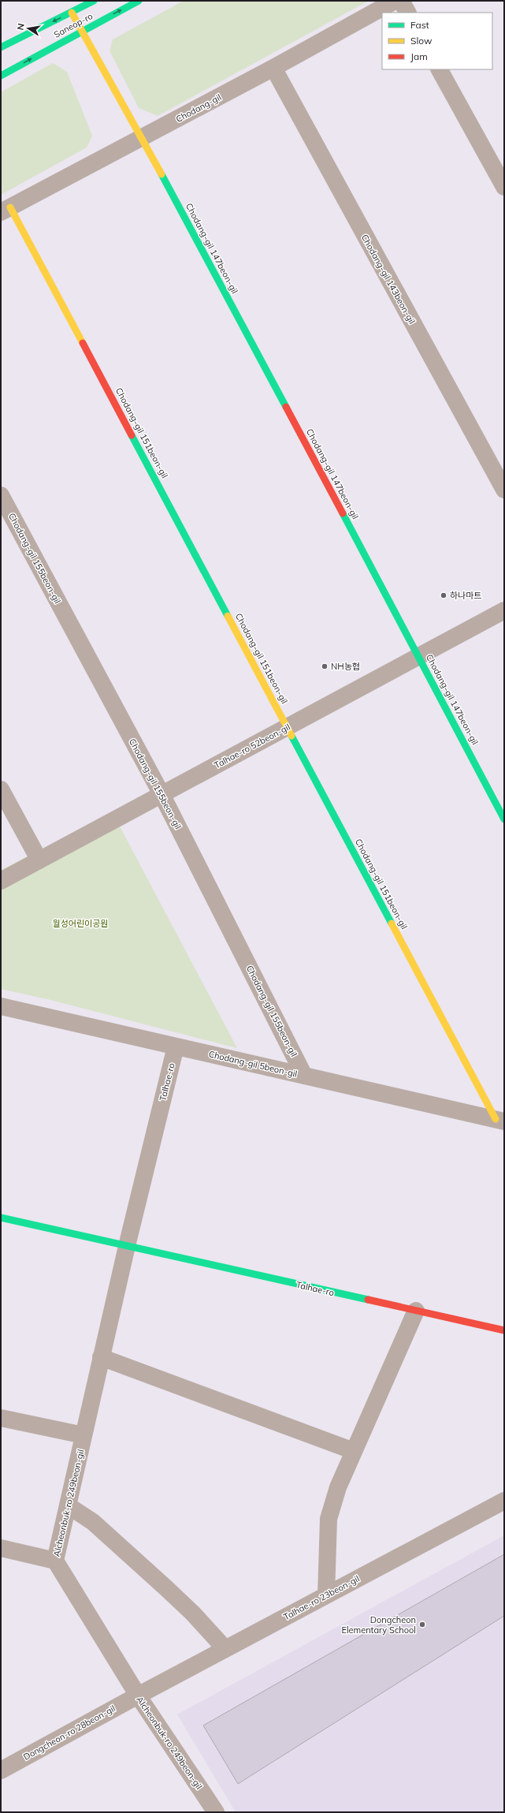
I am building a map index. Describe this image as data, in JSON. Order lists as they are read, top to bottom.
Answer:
{
  "streets": {
    "street": [
      "Saneop-ro",
      "Chodang-gil",
      "Chodang-gil 147beon-gil",
      "Chodang-gil 143beon-gil",
      "Chodang-gil 151beon-gil",
      "Chodang-gil 155beon-gil",
      "Talhae-ro 52beon-gil",
      "Chodang-gil 5beon-gil",
      "Talhae-ro",
      "Alcheonbuk-ro 249beon-gil",
      "Talhae-ro 23beon-gil",
      "Dongcheon-ro 28beon-gil"
    ]
  },
  "crossings": [
    ["Saneop-ro", "Chodang-gil 147beon-gil"],
    ["Chodang-gil", "Chodang-gil 147beon-gil"],
    ["Chodang-gil", "Chodang-gil 143beon-gil"],
    ["Chodang-gil", "Chodang-gil 151beon-gil"],
    ["Chodang-gil 147beon-gil", "Talhae-ro 52beon-gil"],
    ["Chodang-gil 151beon-gil", "Talhae-ro 52beon-gil"],
    ["Chodang-gil 151beon-gil", "Chodang-gil 5beon-gil"],
    ["Chodang-gil 155beon-gil", "Talhae-ro 52beon-gil"],
    ["Chodang-gil 155beon-gil", "Chodang-gil 5beon-gil"],
    ["Chodang-gil 5beon-gil", "Talhae-ro"],
    ["Talhae-ro", "Alcheonbuk-ro 249beon-gil"],
    ["Alcheonbuk-ro 249beon-gil", "Talhae-ro 23beon-gil"],
    ["Alcheonbuk-ro 249beon-gil", "Dongcheon-ro 28beon-gil"],
    ["Talhae-ro 23beon-gil", "Dongcheon-ro 28beon-gil"]
  ],
  "parks": ["월성어린이공원"],
  "places": ["하나마트", "NH농협", "Dongcheon Elementary School"],
  "legend": ["Fast", "Slow", "Jam"],
  "north": "left"
}
